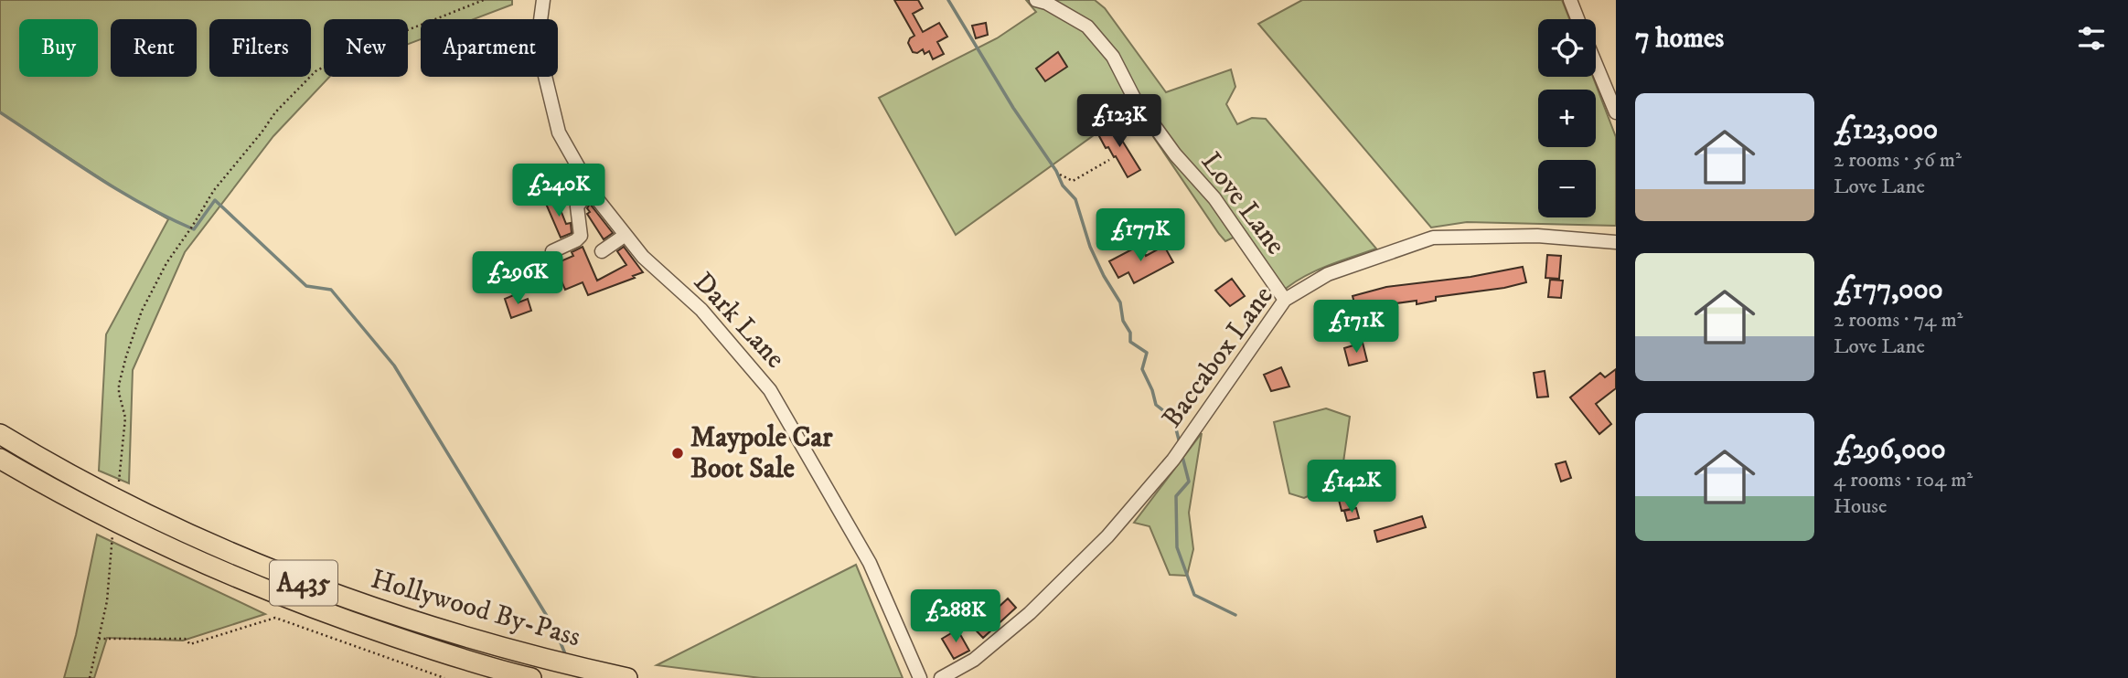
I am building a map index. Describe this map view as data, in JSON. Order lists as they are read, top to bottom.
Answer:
{
  "streets": {
    "highway": ["A435", "Hollywood By-Pass"],
    "street": ["Love Lane", "Dark Lane", "Baccabox Lane"]
  },
  "crossings": [
    ["Love Lane", "Baccabox Lane"]
  ],
  "places": ["Maypole Car Boot Sale"],
  "page": {
    "heading": "7 homes",
    "map_buttons": ["+", "−"],
    "chip": [
      "Buy",
      "Rent",
      "Filters",
      "New",
      "Apartment"
    ],
    "list": [
      {
        "name": "£123,000",
        "note": "2 rooms · 56 m² · Love Lane"
      },
      {
        "name": "£177,000",
        "note": "2 rooms · 74 m² · Love Lane"
      },
      {
        "name": "£296,000",
        "note": "4 rooms · 104 m² · House"
      }
    ],
    "price": [
      "£123K",
      "£240K",
      "£177K",
      "£296K",
      "£171K",
      "£142K",
      "£288K"
    ]
  }
}
